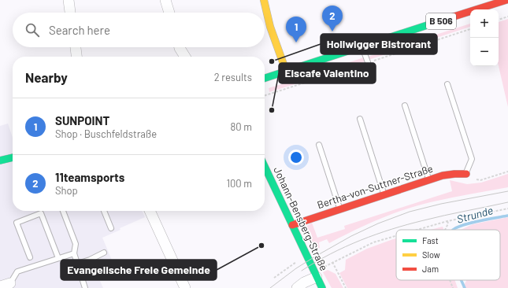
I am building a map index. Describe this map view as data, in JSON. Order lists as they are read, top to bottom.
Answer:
{
  "streets": {
    "street": ["B 506", "Bertha-von-Suttner-Straße", "Johann-Bensberg-Straße"]
  },
  "crossings": [
    ["Bertha-von-Suttner-Straße", "Johann-Bensberg-Straße"]
  ],
  "water": ["Strunde"],
  "places": ["Hollwigger Bistrorant", "Eiscafe Valentino", "Evangelische Freie Gemeinde"],
  "legend": ["Fast", "Slow", "Jam"],
  "page": {
    "pins": ["2", "1"],
    "map_buttons": ["+", "−"],
    "search": "Search here",
    "heading": ["Nearby", "2 results"],
    "list": [
      {
        "mark": "1",
        "name": "SUNPOINT",
        "note": "Shop · Buschfeldstraße",
        "value": "80 m"
      },
      {
        "mark": "2",
        "name": "11teamsports",
        "note": "Shop",
        "value": "100 m"
      }
    ]
  }
}
